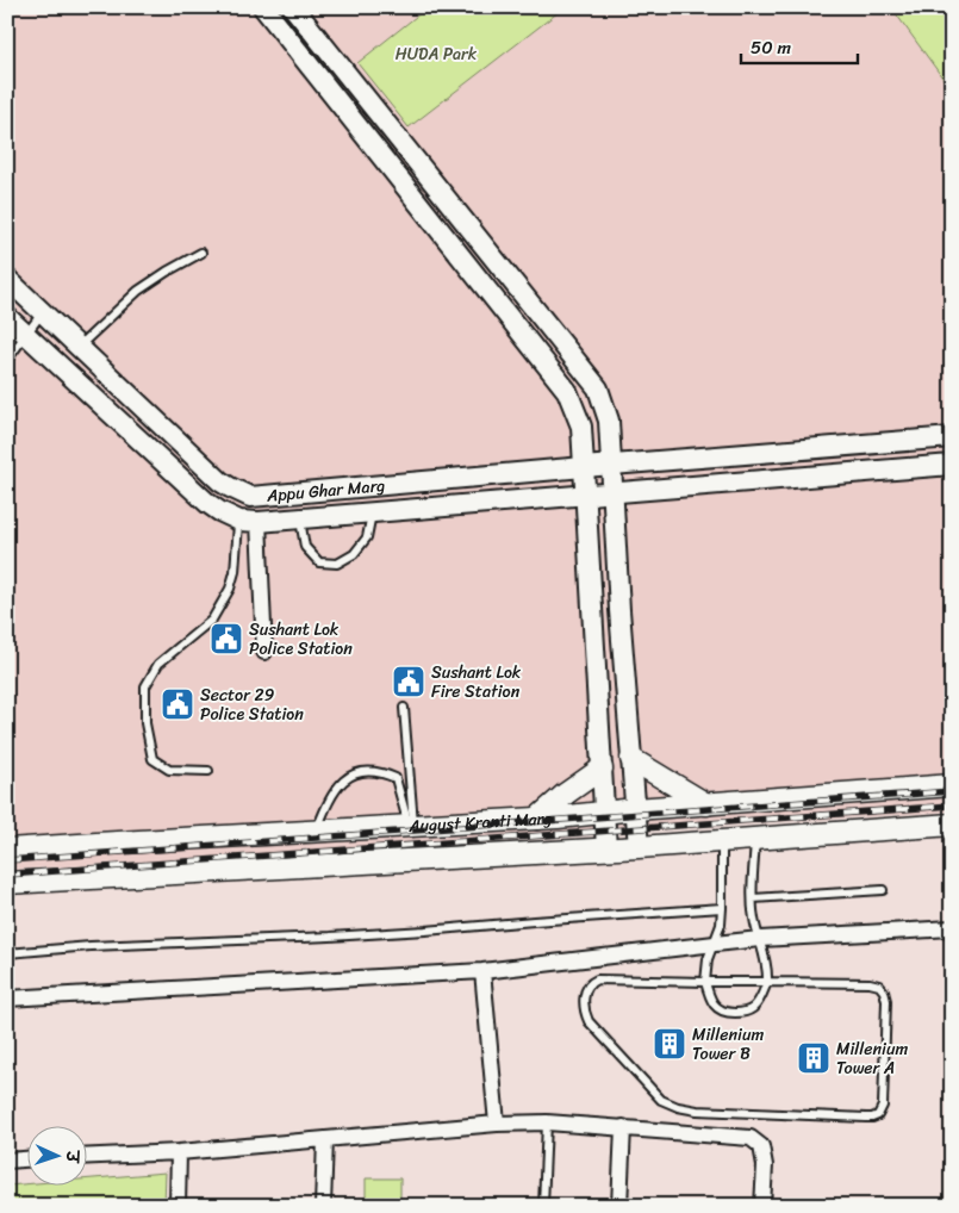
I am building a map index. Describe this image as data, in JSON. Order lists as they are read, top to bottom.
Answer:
{
  "streets": {
    "main road": ["August Kranti Marg"],
    "street": ["Appu Ghar Marg"]
  },
  "parks": ["HUDA Park"],
  "places": {
    "public building": ["Sushant Lok Police Station", "Sushant Lok Fire Station", "Sector 29 Police Station"],
    "building": ["Millenium Tower B", "Millenium Tower A"]
  },
  "scale_bar": "50 m",
  "north": "right"
}
